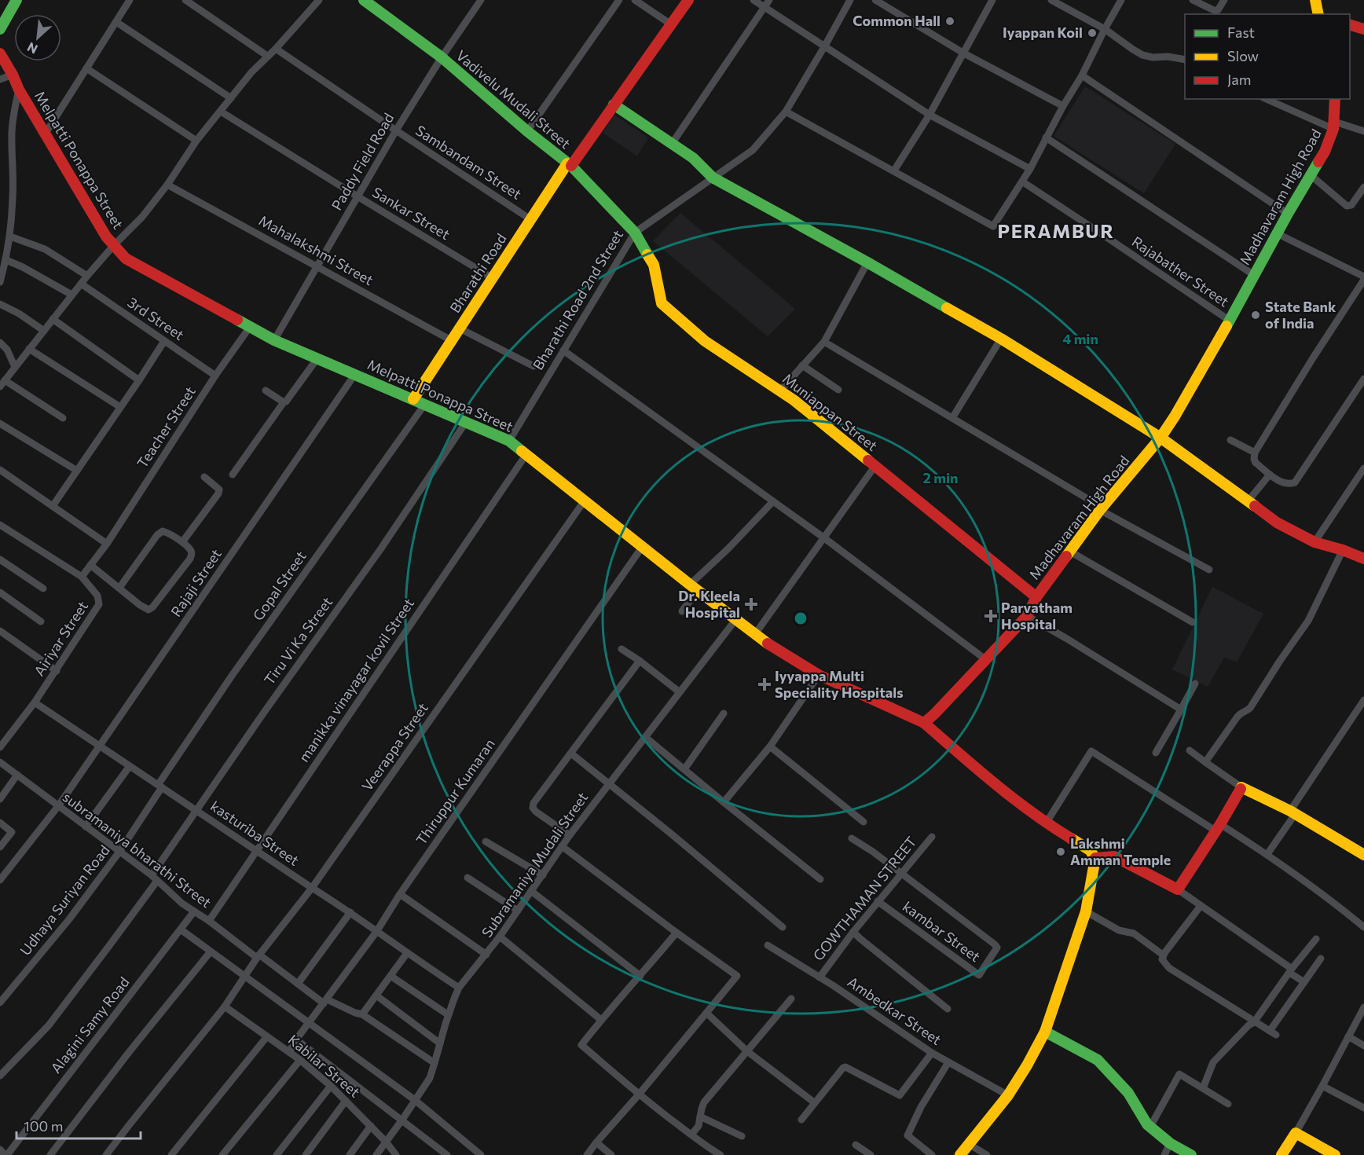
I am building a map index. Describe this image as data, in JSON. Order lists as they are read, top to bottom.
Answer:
{
  "streets": {
    "street": [
      "Vadivelu Mudali Street",
      "Melpatti Ponappa Street",
      "Paddy Field Road",
      "Sambandam Street",
      "Madhavaram High Road",
      "Sankar Street",
      "Mahalakshmi Street",
      "Rajabather Street",
      "Bharathi Road",
      "Bharathi Road 2nd Street",
      "3rd Street",
      "Muniappan Street",
      "Teacher Street",
      "Rajaji Street",
      "Gopal Street",
      "Airiyar Street",
      "Tiru Vi Ka Street",
      "manikka vinayagar kovil Street",
      "Veerappa Street",
      "Thiruppur Kumaran",
      "kasturiba Street",
      "subramaniya bharathi Street",
      "Subramaniya Mudali Street",
      "GOWTHAMAN STREET",
      "Udhaya Suriyan Road",
      "kambar Street",
      "Ambedkar Street",
      "Alagini Samy Road",
      "Kabilar Street"
    ]
  },
  "crossings": [
    ["Vadivelu Mudali Street", "Paddy Field Road"],
    ["Vadivelu Mudali Street", "Bharathi Road"],
    ["Vadivelu Mudali Street", "Bharathi Road 2nd Street"],
    ["Vadivelu Mudali Street", "Muniappan Street"],
    ["Melpatti Ponappa Street", "Paddy Field Road"],
    ["Melpatti Ponappa Street", "Madhavaram High Road"],
    ["Melpatti Ponappa Street", "Bharathi Road"],
    ["Melpatti Ponappa Street", "Bharathi Road 2nd Street"],
    ["Melpatti Ponappa Street", "Teacher Street"],
    ["Melpatti Ponappa Street", "Rajaji Street"],
    ["Melpatti Ponappa Street", "Gopal Street"],
    ["Melpatti Ponappa Street", "Tiru Vi Ka Street"],
    ["Melpatti Ponappa Street", "manikka vinayagar kovil Street"],
    ["Melpatti Ponappa Street", "Veerappa Street"],
    ["Melpatti Ponappa Street", "Thiruppur Kumaran"],
    ["Melpatti Ponappa Street", "Subramaniya Mudali Street"],
    ["Paddy Field Road", "Sambandam Street"],
    ["Paddy Field Road", "Sankar Street"],
    ["Paddy Field Road", "Mahalakshmi Street"],
    ["Sambandam Street", "Bharathi Road"],
    ["Madhavaram High Road", "Rajabather Street"],
    ["Madhavaram High Road", "Muniappan Street"],
    ["Sankar Street", "Bharathi Road"],
    ["Mahalakshmi Street", "Bharathi Road"],
    ["Bharathi Road 2nd Street", "Muniappan Street"],
    ["3rd Street", "Teacher Street"],
    ["Rajaji Street", "kasturiba Street"],
    ["Rajaji Street", "subramaniya bharathi Street"],
    ["Gopal Street", "kasturiba Street"],
    ["Gopal Street", "Udhaya Suriyan Road"],
    ["Airiyar Street", "kasturiba Street"],
    ["Tiru Vi Ka Street", "kasturiba Street"],
    ["Tiru Vi Ka Street", "subramaniya bharathi Street"],
    ["manikka vinayagar kovil Street", "kasturiba Street"],
    ["manikka vinayagar kovil Street", "subramaniya bharathi Street"],
    ["Veerappa Street", "kasturiba Street"],
    ["Veerappa Street", "subramaniya bharathi Street"],
    ["Veerappa Street", "Kabilar Street"],
    ["Thiruppur Kumaran", "kasturiba Street"],
    ["Thiruppur Kumaran", "subramaniya bharathi Street"],
    ["Thiruppur Kumaran", "Kabilar Street"],
    ["kasturiba Street", "Subramaniya Mudali Street"],
    ["kasturiba Street", "Udhaya Suriyan Road"],
    ["subramaniya bharathi Street", "Subramaniya Mudali Street"],
    ["subramaniya bharathi Street", "Udhaya Suriyan Road"],
    ["subramaniya bharathi Street", "Alagini Samy Road"],
    ["Subramaniya Mudali Street", "Kabilar Street"],
    ["GOWTHAMAN STREET", "kambar Street"],
    ["GOWTHAMAN STREET", "Ambedkar Street"]
  ],
  "districts": ["PERAMBUR"],
  "places": {
    "other": [
      "Common Hall",
      "Iyappan Koil",
      "State Bank of India",
      "Lakshmi Amman Temple"
    ],
    "health": ["Dr. Kleela Hospital", "Parvatham Hospital", "Iyyappa Multi Speciality Hospitals"]
  },
  "legend": ["Fast", "Slow", "Jam"],
  "scale_bar": "100 m",
  "north": "bottom left",
  "rings": ["4 min", "2 min"]
}
